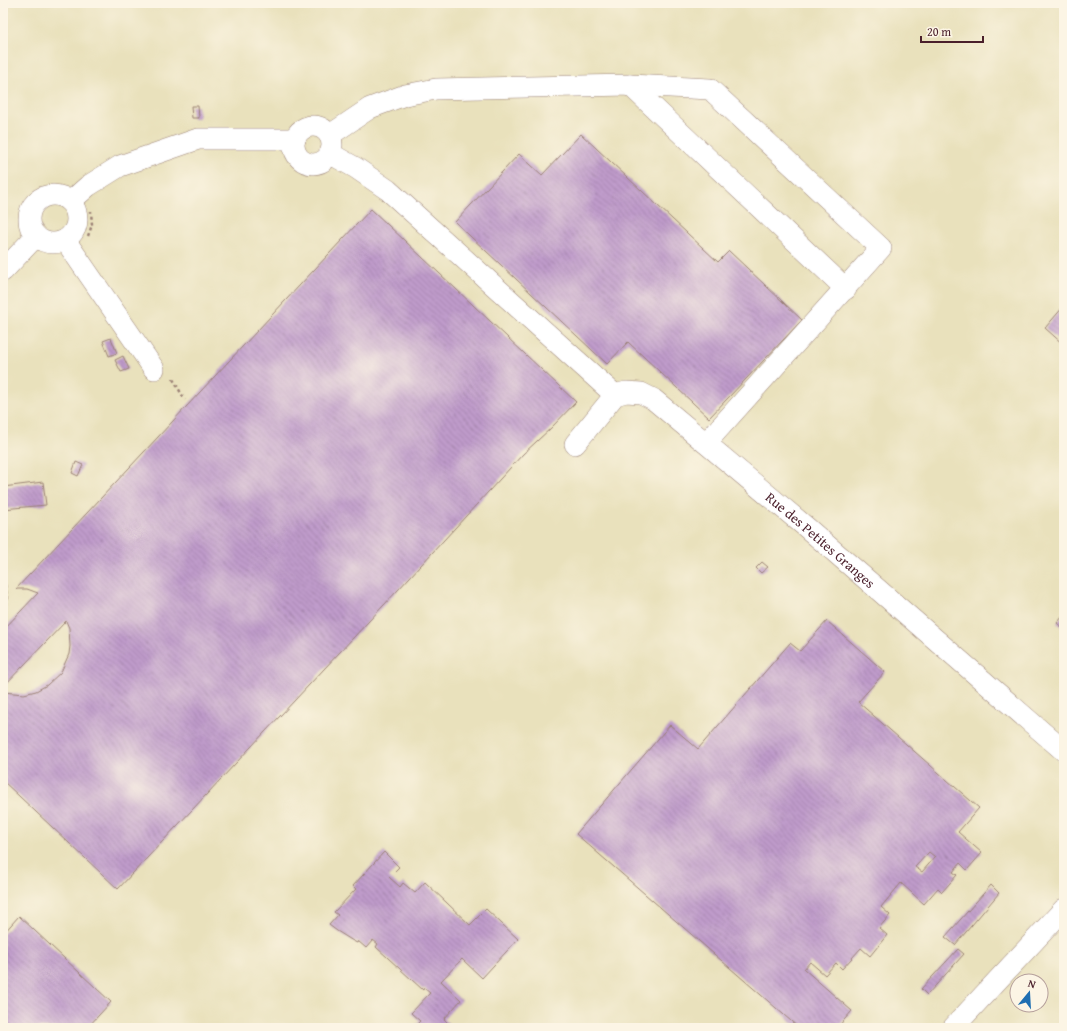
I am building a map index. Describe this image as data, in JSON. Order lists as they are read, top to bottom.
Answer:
{
  "streets": {
    "street": ["Rue des Petites Granges"]
  },
  "scale_bar": "20 m",
  "north": "top"
}
